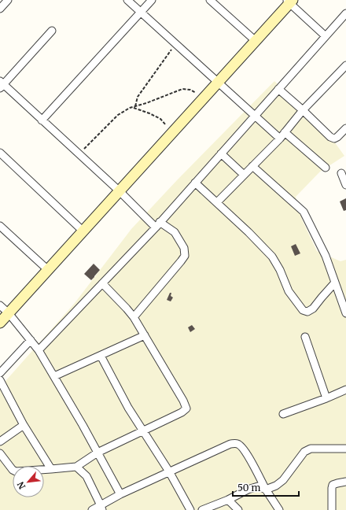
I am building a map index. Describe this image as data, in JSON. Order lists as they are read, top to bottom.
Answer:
{
  "scale_bar": "50 m",
  "north": "bottom left"
}
